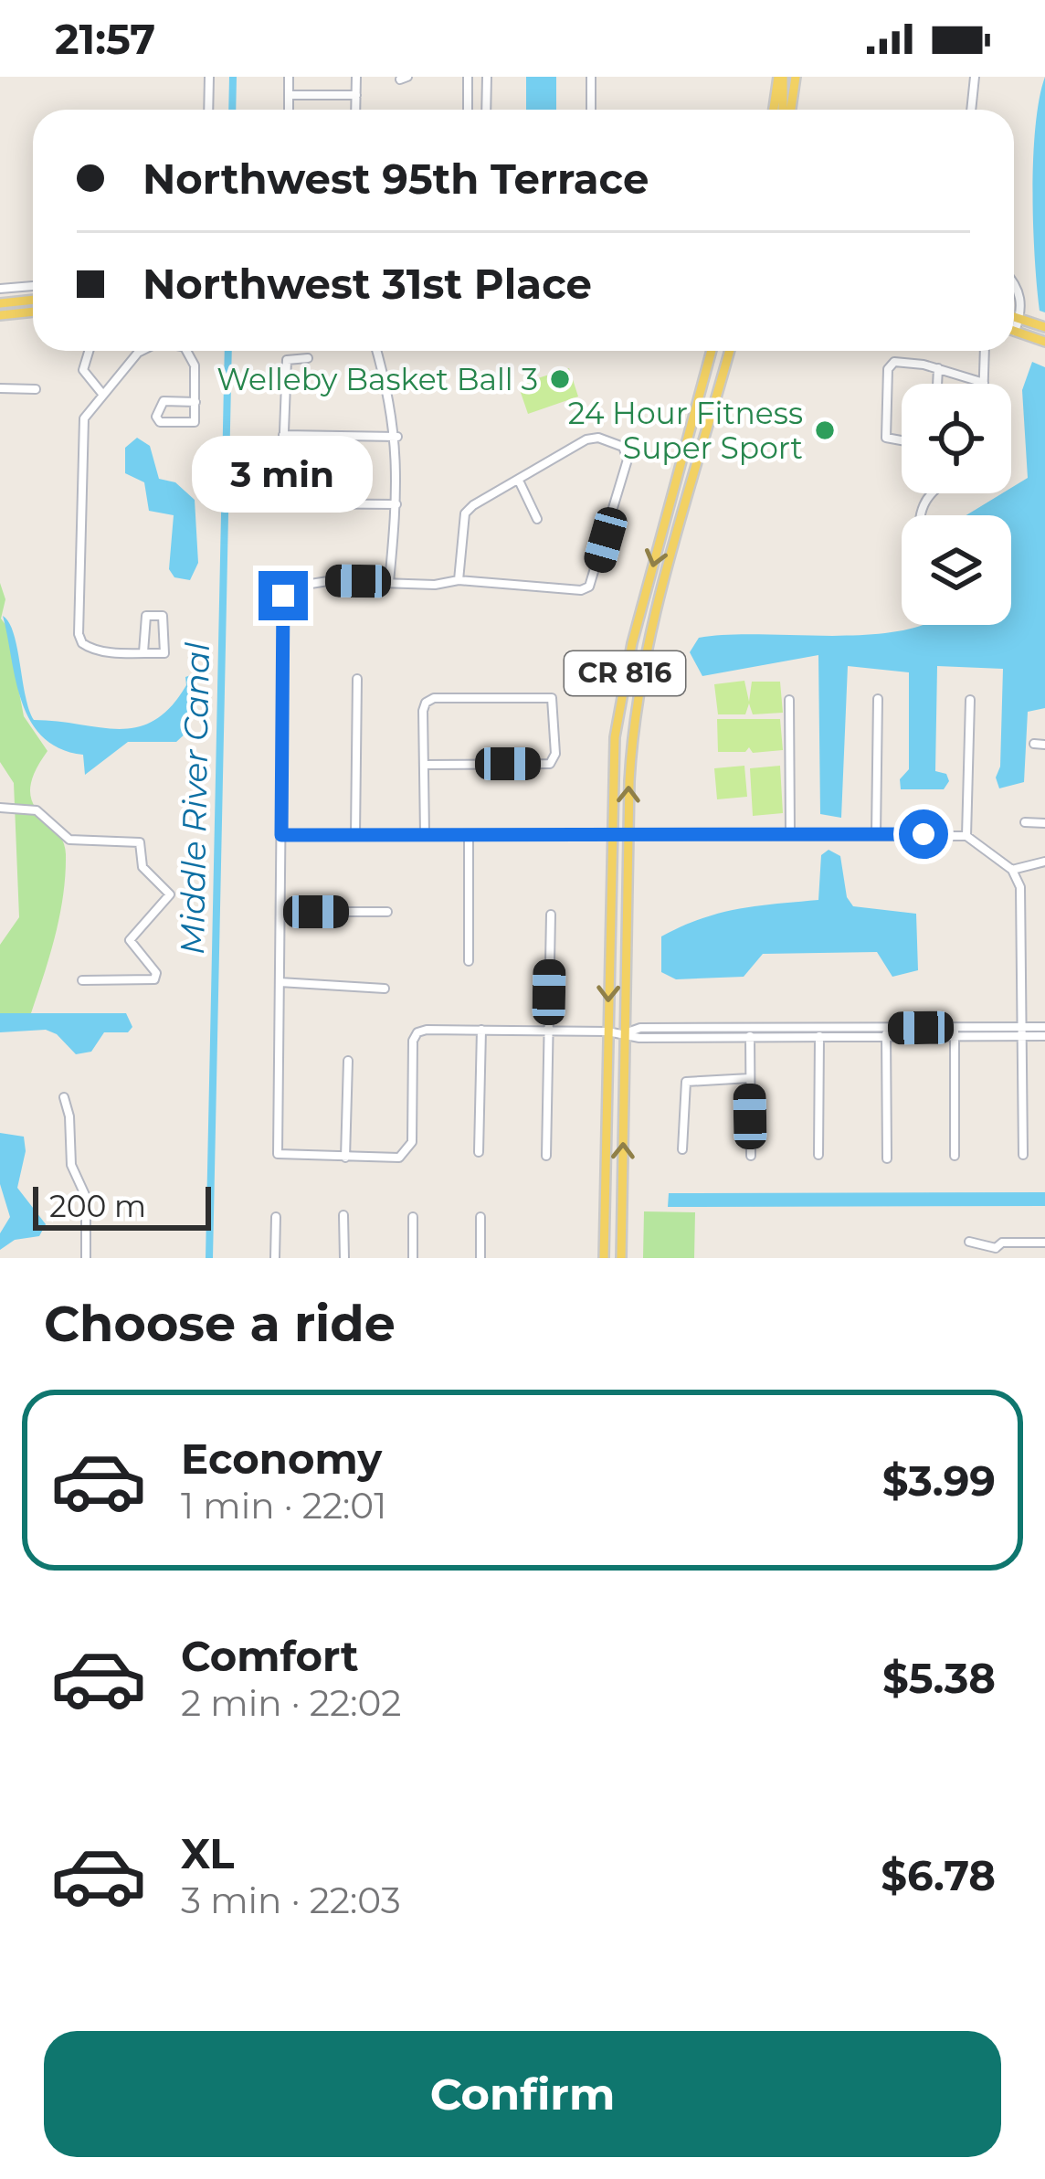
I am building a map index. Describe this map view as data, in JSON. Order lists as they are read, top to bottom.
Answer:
{
  "streets": {
    "main road": ["CR 816"]
  },
  "water": ["Middle River Canal"],
  "places": ["Welleby Basket Ball 3", "24 Hour Fitness Super Sport"],
  "scale_bar": "200 m",
  "page": {
    "status": "21:57",
    "banner": ["Northwest 95th Terrace", "Northwest 31st Place"],
    "bubble": "3 min",
    "scale": "200 m",
    "heading": "Choose a ride",
    "list": [
      {
        "name": "Economy",
        "note": "1 min · 22:01",
        "value": "$3.99"
      },
      {
        "name": "Comfort",
        "note": "2 min · 22:02",
        "value": "$5.38"
      },
      {
        "name": "XL",
        "note": "3 min · 22:03",
        "value": "$6.78"
      }
    ],
    "buttons": "Confirm"
  }
}
